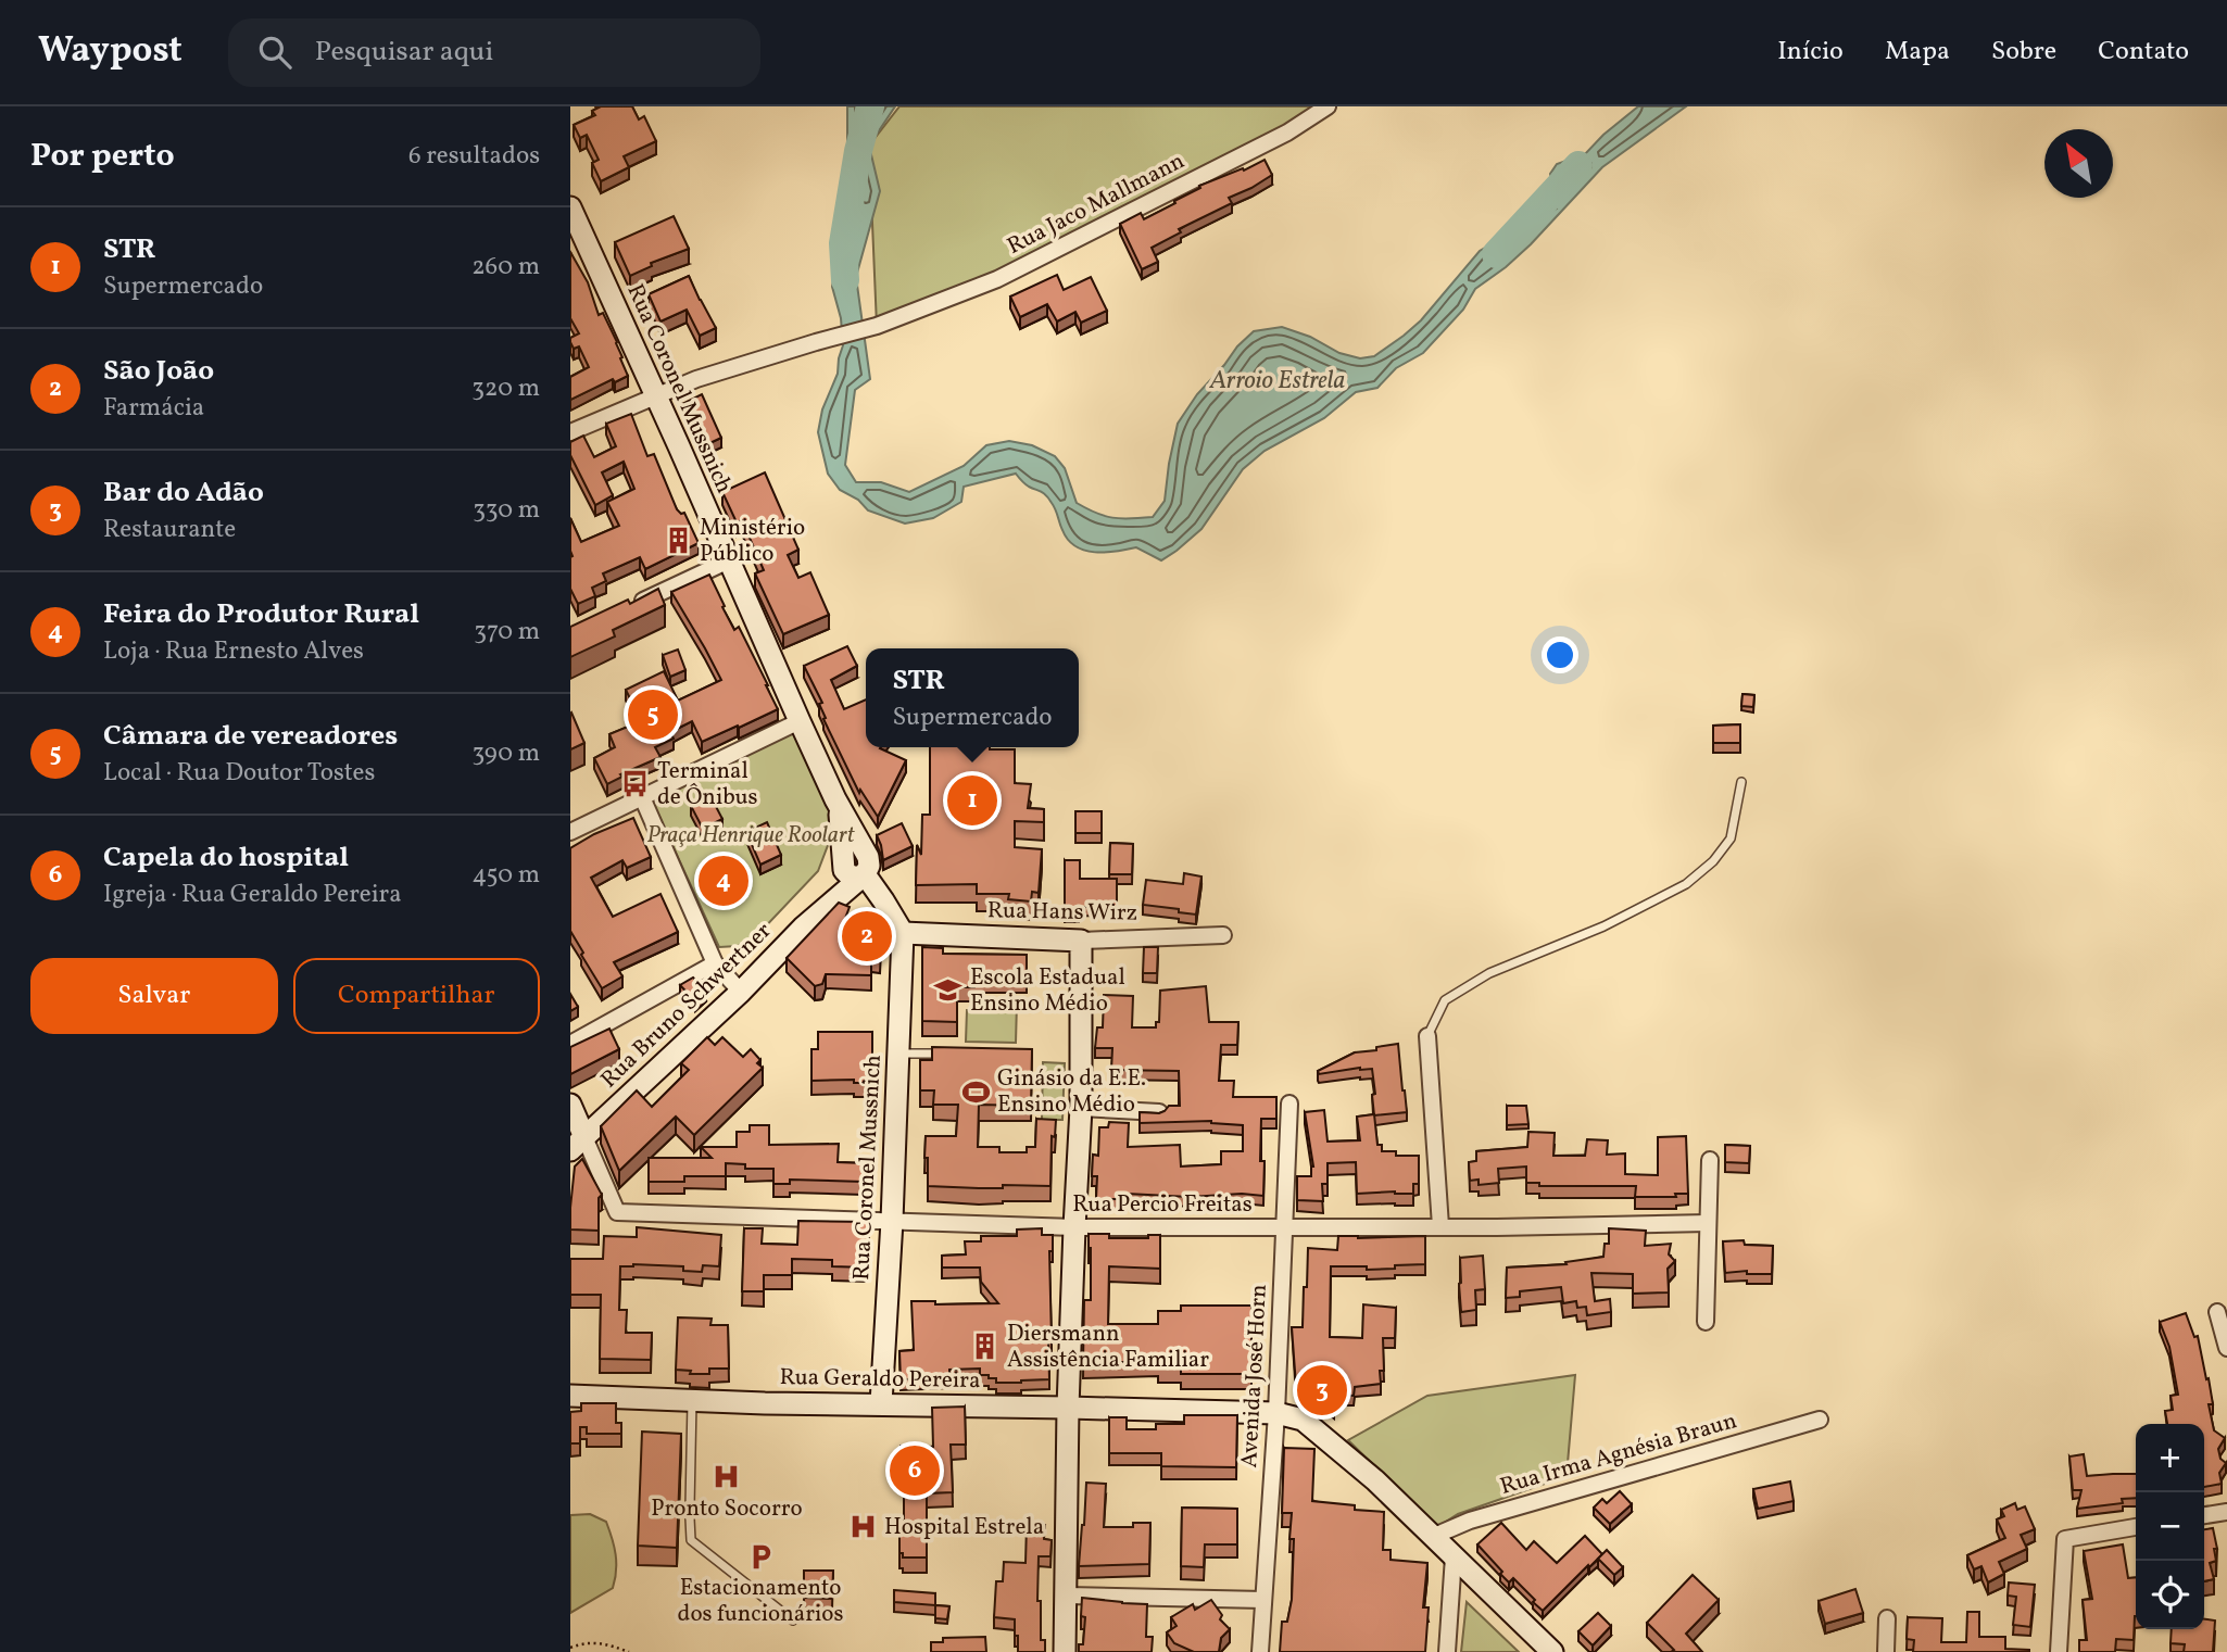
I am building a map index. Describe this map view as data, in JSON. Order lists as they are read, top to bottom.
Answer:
{
  "streets": {
    "main road": [
      "Rua Coronel Mussnich",
      "Rua Hans Wirz",
      "Rua Bruno Schwertner",
      "Rua Geraldo Pereira"
    ],
    "street": [
      "Rua Jaco Mallmann",
      "Rua Percio Freitas",
      "Avenida José Horn",
      "Rua Irma Agnésia Braun"
    ]
  },
  "crossings": [
    ["Rua Jaco Mallmann", "Rua Coronel Mussnich"],
    ["Rua Coronel Mussnich", "Rua Hans Wirz"],
    ["Rua Coronel Mussnich", "Rua Bruno Schwertner"],
    ["Rua Coronel Mussnich", "Rua Percio Freitas"],
    ["Rua Coronel Mussnich", "Rua Geraldo Pereira"],
    ["Rua Bruno Schwertner", "Rua Percio Freitas"],
    ["Rua Percio Freitas", "Avenida José Horn"],
    ["Avenida José Horn", "Rua Geraldo Pereira"],
    ["Rua Geraldo Pereira", "Rua Irma Agnésia Braun"]
  ],
  "water": ["Arroio Estrela"],
  "parks": ["Praça Henrique Roolart"],
  "places": {
    "building": ["Ministério Público", "Diersmann Assistência Familiar"],
    "bus stop": ["Terminal de Ônibus"],
    "school or university": ["Escola Estadual Ensino Médio"],
    "sports": ["Ginásio da E.E. Ensino Médio"],
    "hospital": ["Pronto Socorro", "Hospital Estrela"],
    "parking": ["Estacionamento dos funcionários"]
  },
  "north": "top left",
  "page": {
    "header": "Waypost",
    "search": "Pesquisar aqui",
    "nav": [
      "Início",
      "Mapa",
      "Sobre",
      "Contato"
    ],
    "heading": ["Por perto", "6 resultados"],
    "list": [
      {
        "mark": "1",
        "name": "STR",
        "note": "Supermercado",
        "value": "260 m"
      },
      {
        "mark": "2",
        "name": "São João",
        "note": "Farmácia",
        "value": "320 m"
      },
      {
        "mark": "3",
        "name": "Bar do Adão",
        "note": "Restaurante",
        "value": "330 m"
      },
      {
        "mark": "4",
        "name": "Feira do Produtor Rural",
        "note": "Loja · Rua Ernesto Alves",
        "value": "370 m"
      },
      {
        "mark": "5",
        "name": "Câmara de vereadores",
        "note": "Local · Rua Doutor Tostes",
        "value": "390 m"
      },
      {
        "mark": "6",
        "name": "Capela do hospital",
        "note": "Igreja · Rua Geraldo Pereira",
        "value": "450 m"
      }
    ],
    "popup": ["STR", "Supermercado"],
    "pins": [
      "5",
      "1",
      "4",
      "2",
      "3",
      "6"
    ],
    "buttons": ["Salvar", "Compartilhar"],
    "map_buttons": ["+", "−"]
  }
}
